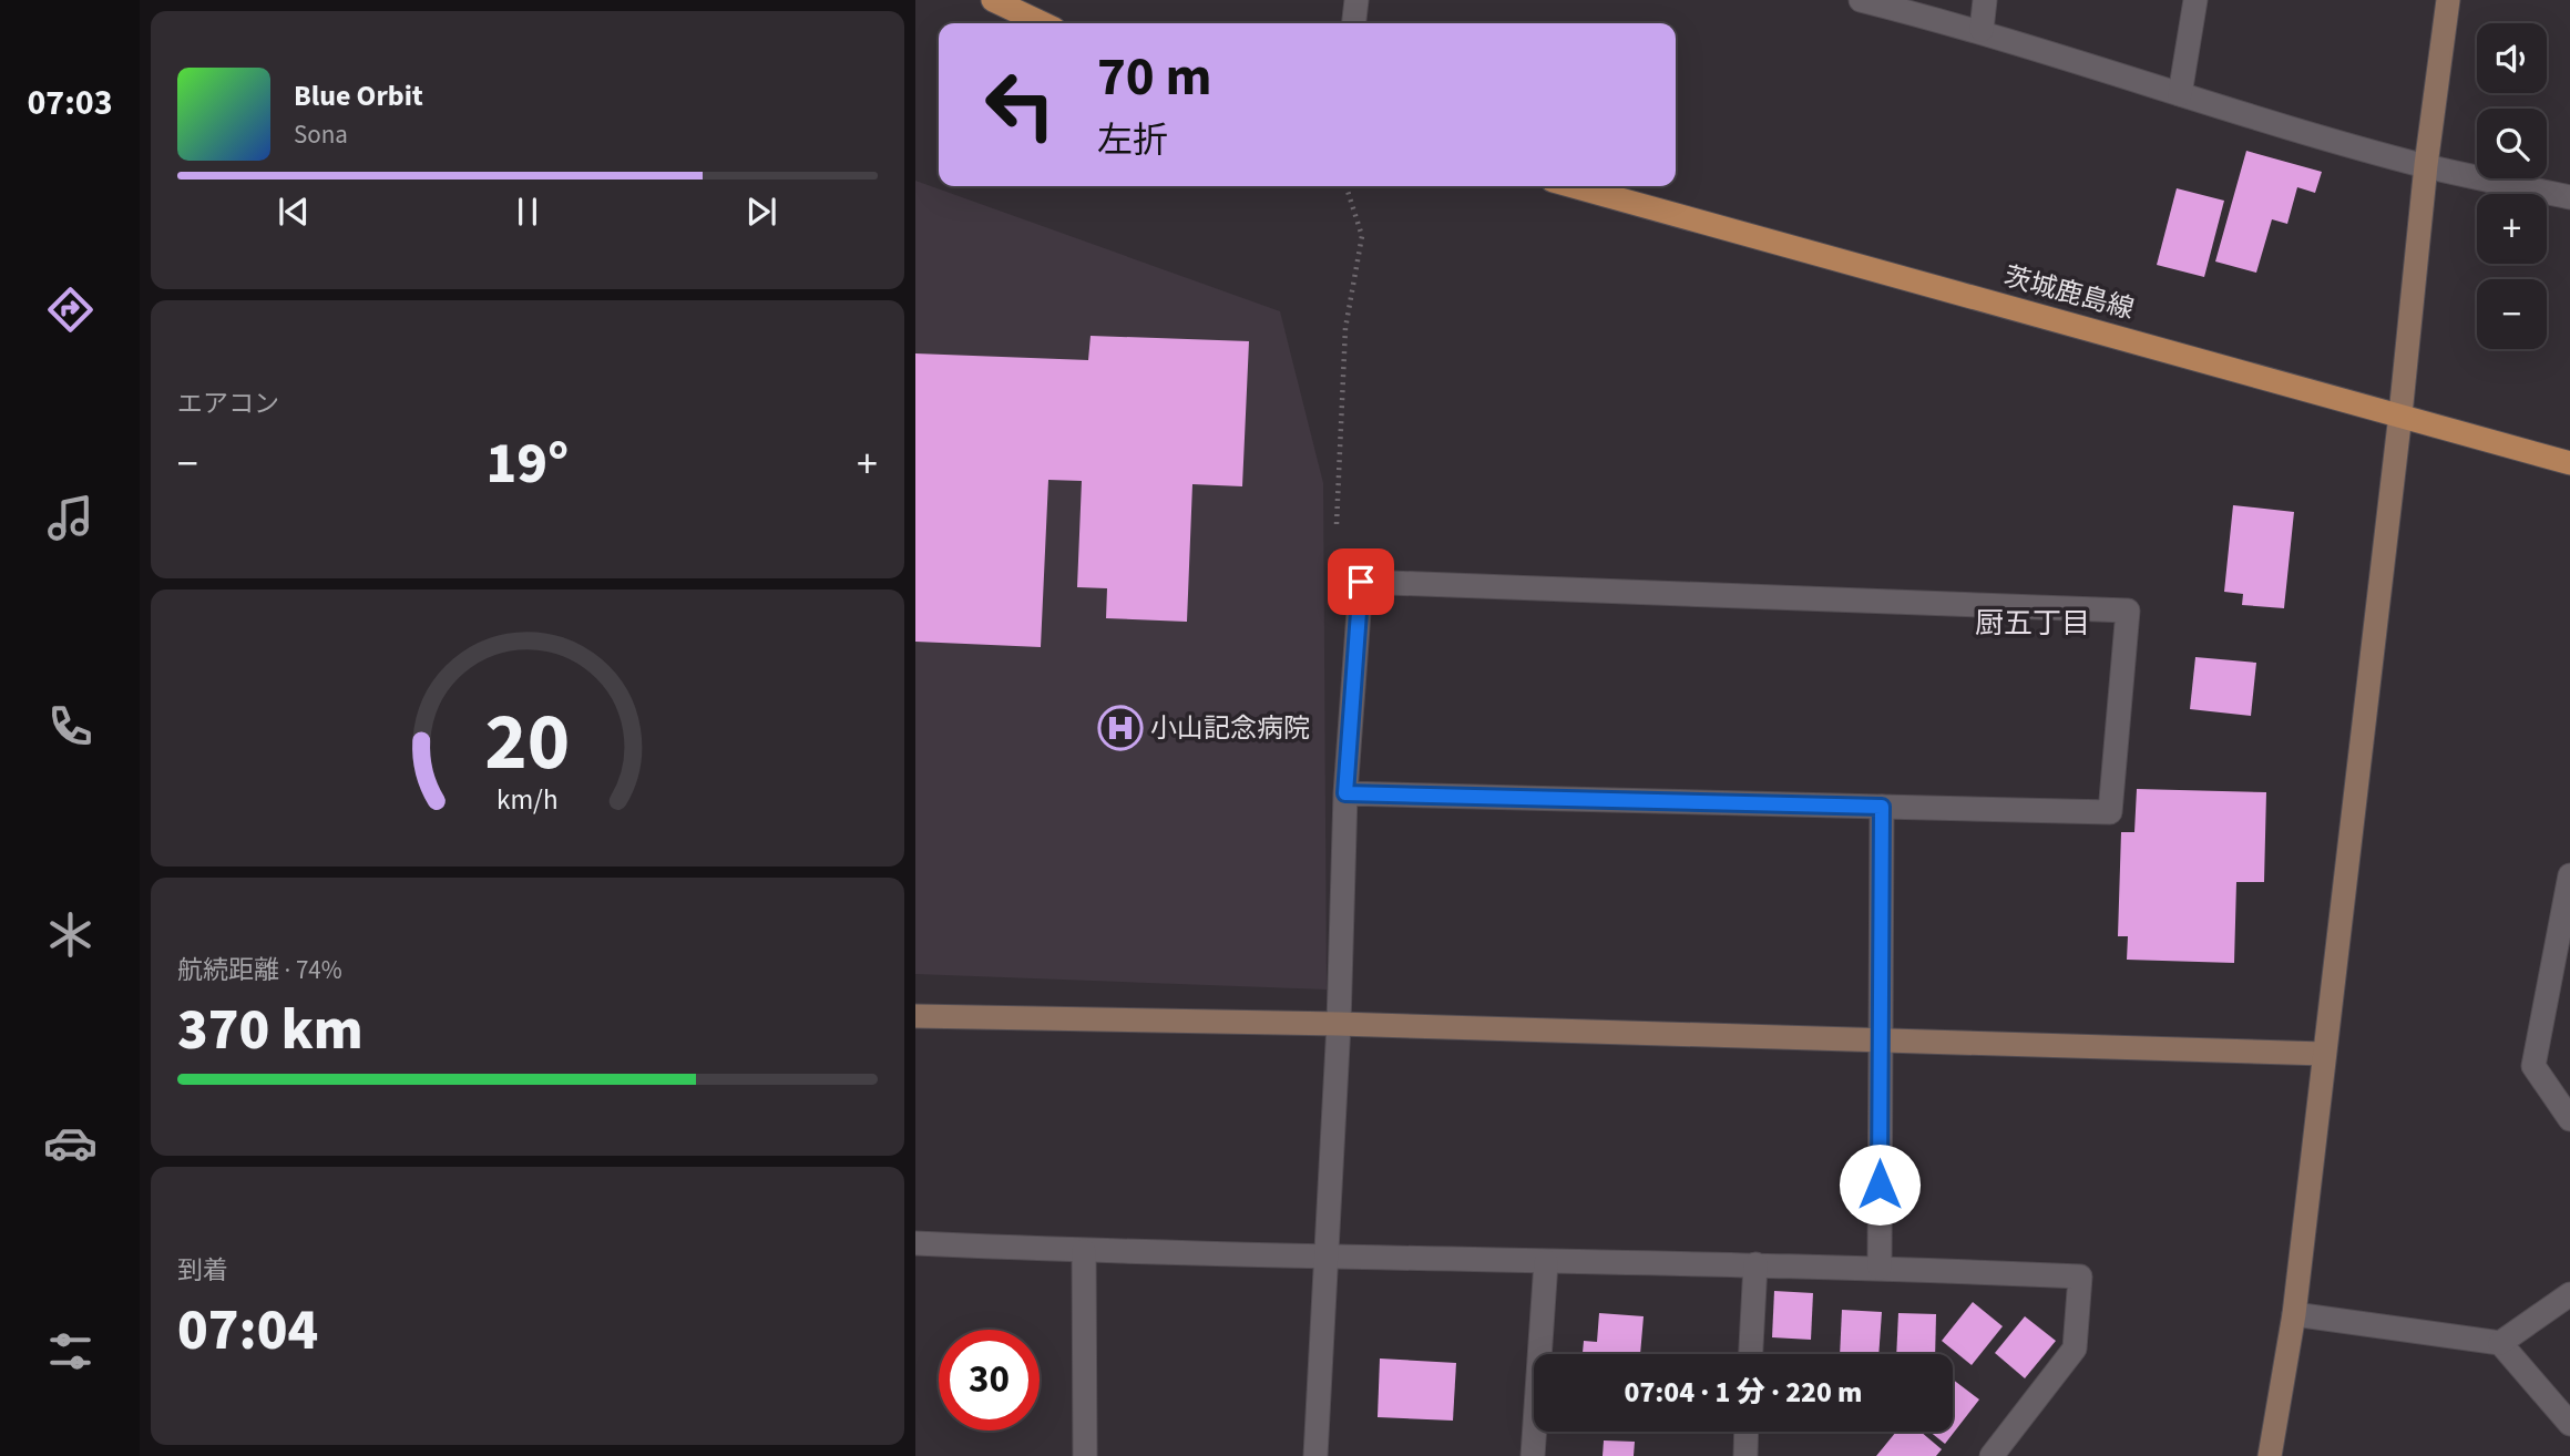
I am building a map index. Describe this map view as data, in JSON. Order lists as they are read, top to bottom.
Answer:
{
  "streets": {
    "main road": ["茨城鹿島線"]
  },
  "districts": ["厨五丁目"],
  "places": {
    "hospital": ["小山記念病院"]
  },
  "page": {
    "tabs": "07:03",
    "map_buttons": ["+", "−"],
    "turn": ["70 m", "左折"],
    "song": ["Blue Orbit", "Sona"],
    "tile": [
      "エアコン",
      ["航続距離 · 74%", "370 km"],
      ["到着", "07:04"]
    ],
    "heat": ["−", "19°", "+"],
    "limit": "30",
    "trip": "07:04 · 1 分 · 220 m",
    "gauge": ["20", "km/h"]
  }
}
